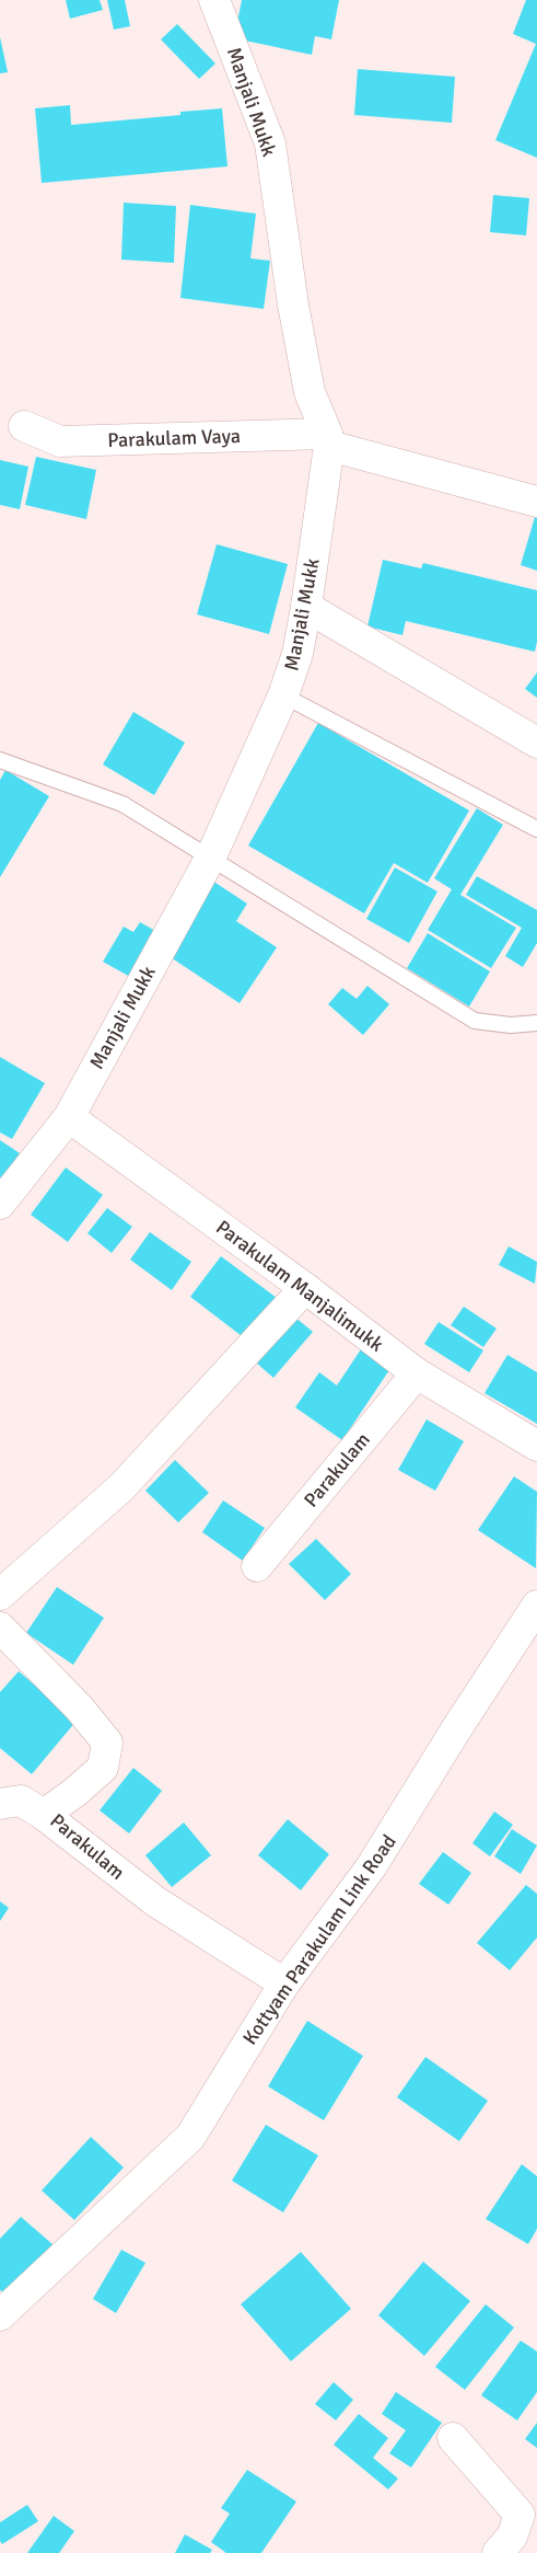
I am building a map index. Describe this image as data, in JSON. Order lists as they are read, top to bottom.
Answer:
{
  "streets": {
    "street": [
      "Manjali Mukk",
      "Parakulam Vaya",
      "Parakulam Manjalimukk",
      "Parakulam",
      "Kottyam Parakulam Link Road"
    ]
  },
  "crossings": [
    ["Manjali Mukk", "Parakulam Vaya"],
    ["Manjali Mukk", "Parakulam Manjalimukk"],
    ["Parakulam Manjalimukk", "Parakulam"],
    ["Parakulam", "Kottyam Parakulam Link Road"]
  ]
}
